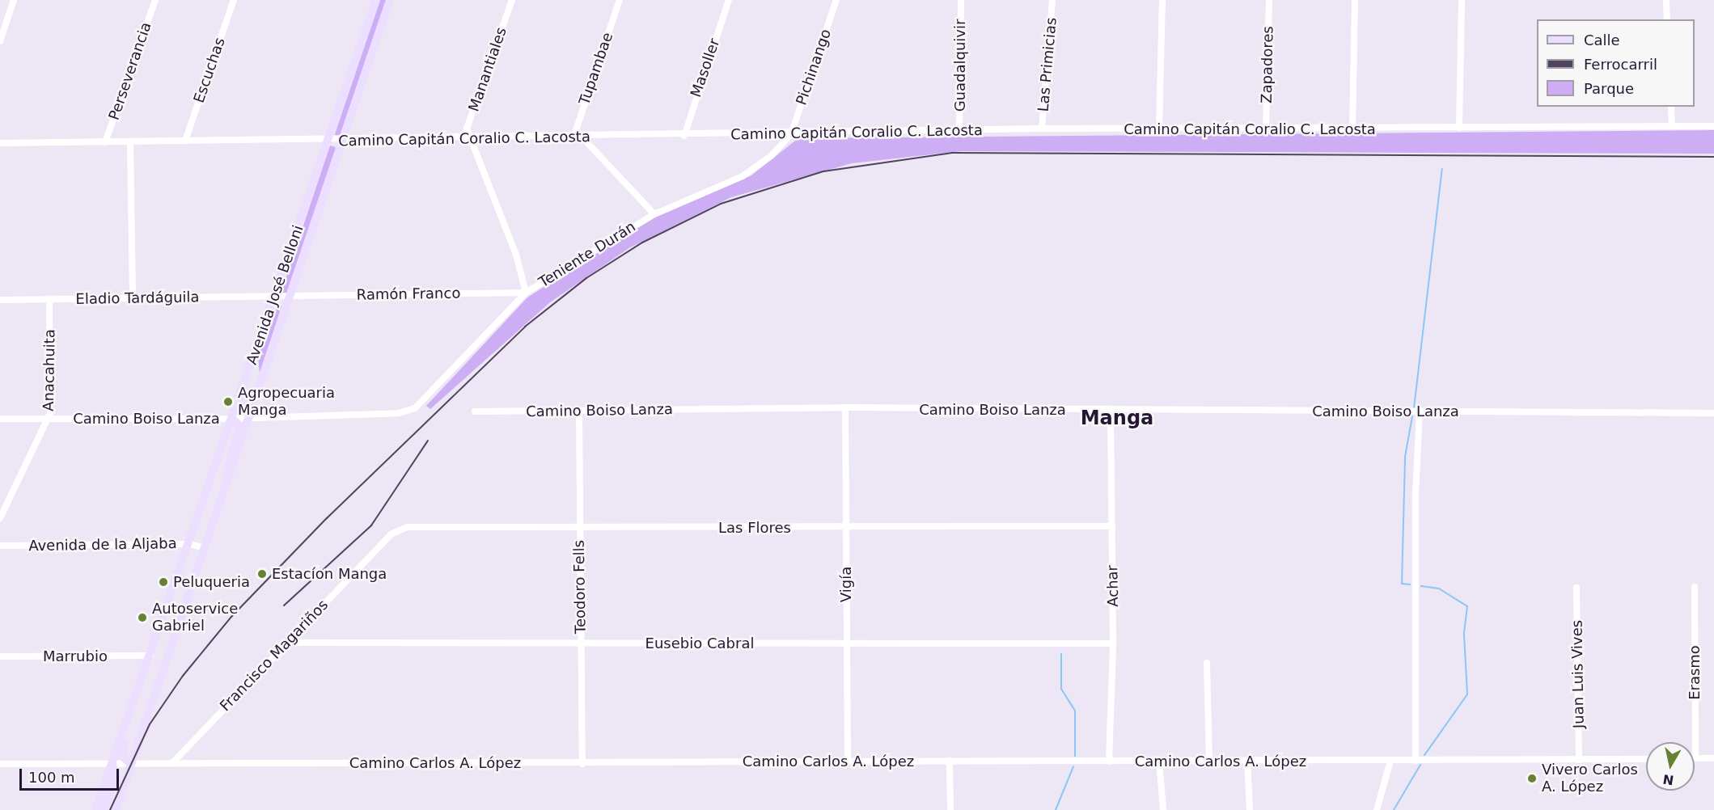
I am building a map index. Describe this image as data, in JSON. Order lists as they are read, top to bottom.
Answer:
{
  "streets": {
    "main road": ["Avenida José Belloni"],
    "street": [
      "Las Primicias",
      "Zapadores",
      "Guadalquivir",
      "Pichinango",
      "Masoller",
      "Tupambae",
      "Manantiales",
      "Escuchas",
      "Perseverancia",
      "Camino Capitán Coralio C. Lacosta",
      "Teniente Durán",
      "Ramón Franco",
      "Eladio Tardáguila",
      "Anacahuita",
      "Camino Boiso Lanza",
      "Las Flores",
      "Avenida de la Aljaba",
      "Vigía",
      "Achar",
      "Teodoro Fells",
      "Eusebio Cabral",
      "Francisco Magariños",
      "Marrubio",
      "Erasmo",
      "Juan Luis Vives",
      "Camino Carlos A. López"
    ]
  },
  "crossings": [
    ["Las Primicias", "Camino Capitán Coralio C. Lacosta"],
    ["Zapadores", "Camino Capitán Coralio C. Lacosta"],
    ["Guadalquivir", "Camino Capitán Coralio C. Lacosta"],
    ["Pichinango", "Camino Capitán Coralio C. Lacosta"],
    ["Pichinango", "Teniente Durán"],
    ["Masoller", "Camino Capitán Coralio C. Lacosta"],
    ["Tupambae", "Camino Capitán Coralio C. Lacosta"],
    ["Manantiales", "Camino Capitán Coralio C. Lacosta"],
    ["Escuchas", "Camino Capitán Coralio C. Lacosta"],
    ["Perseverancia", "Camino Capitán Coralio C. Lacosta"],
    ["Camino Capitán Coralio C. Lacosta", "Teniente Durán"],
    ["Camino Capitán Coralio C. Lacosta", "Avenida José Belloni"],
    ["Teniente Durán", "Ramón Franco"],
    ["Teniente Durán", "Camino Boiso Lanza"],
    ["Ramón Franco", "Avenida José Belloni"],
    ["Ramón Franco", "Eladio Tardáguila"],
    ["Avenida José Belloni", "Eladio Tardáguila"],
    ["Avenida José Belloni", "Camino Boiso Lanza"],
    ["Avenida José Belloni", "Avenida de la Aljaba"],
    ["Avenida José Belloni", "Marrubio"],
    ["Avenida José Belloni", "Camino Carlos A. López"],
    ["Eladio Tardáguila", "Anacahuita"],
    ["Anacahuita", "Camino Boiso Lanza"],
    ["Camino Boiso Lanza", "Vigía"],
    ["Camino Boiso Lanza", "Achar"],
    ["Camino Boiso Lanza", "Teodoro Fells"],
    ["Las Flores", "Vigía"],
    ["Las Flores", "Achar"],
    ["Las Flores", "Teodoro Fells"],
    ["Las Flores", "Francisco Magariños"],
    ["Vigía", "Eusebio Cabral"],
    ["Vigía", "Camino Carlos A. López"],
    ["Achar", "Eusebio Cabral"],
    ["Achar", "Camino Carlos A. López"],
    ["Teodoro Fells", "Eusebio Cabral"],
    ["Teodoro Fells", "Camino Carlos A. López"],
    ["Eusebio Cabral", "Francisco Magariños"],
    ["Francisco Magariños", "Camino Carlos A. López"],
    ["Juan Luis Vives", "Camino Carlos A. López"]
  ],
  "districts": ["Manga"],
  "places": [
    "Agropecuaria Manga",
    "Estacíon Manga",
    "Peluqueria",
    "Autoservice Gabriel",
    "Vivero Carlos A. López"
  ],
  "legend": ["Calle", "Ferrocarril", "Parque"],
  "scale_bar": "100 m",
  "north": "bottom"
}
